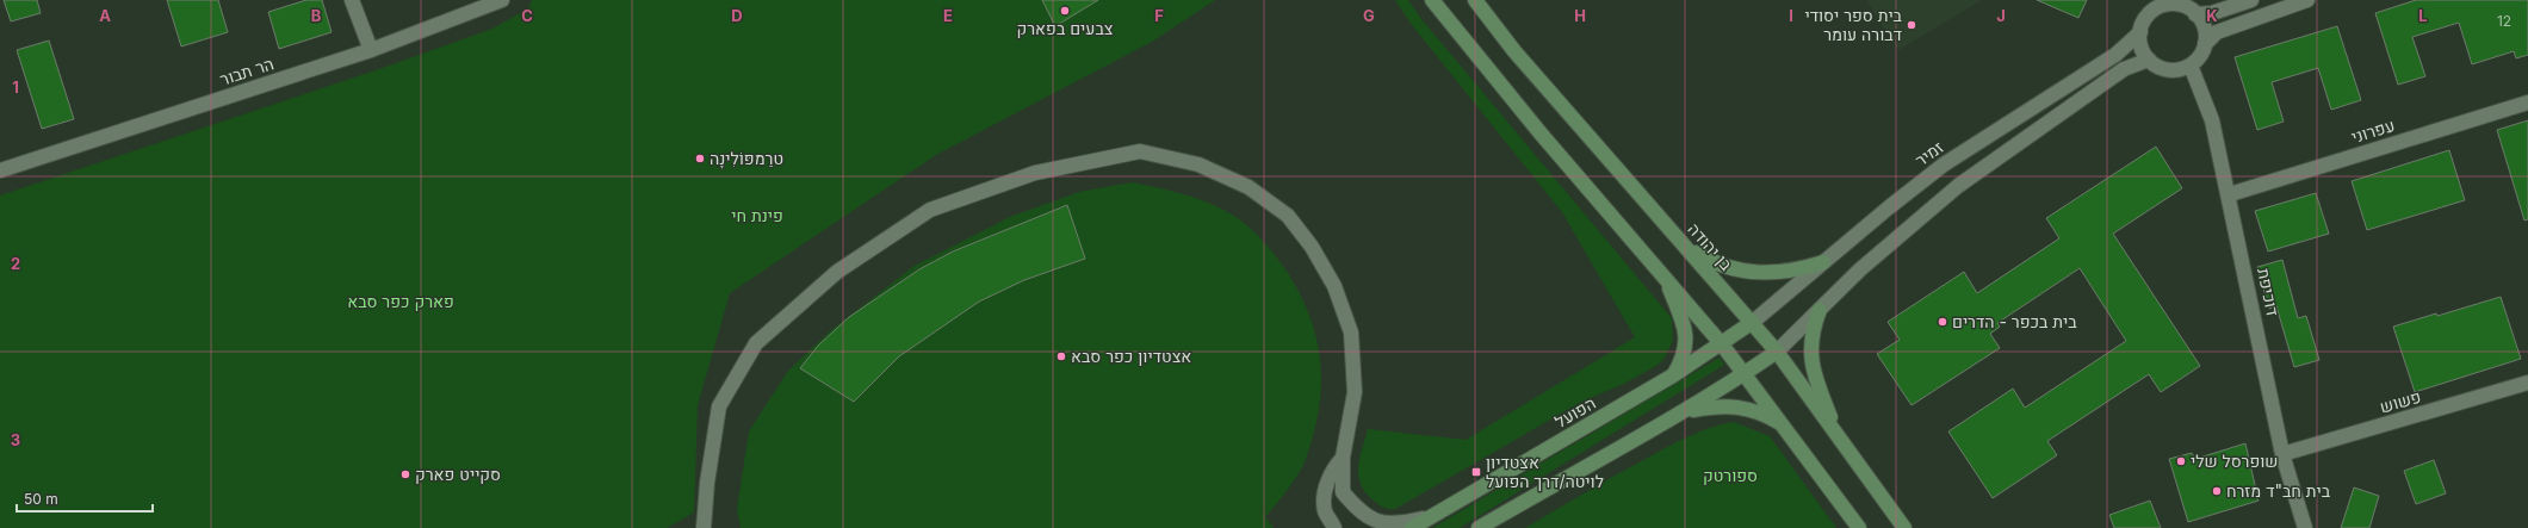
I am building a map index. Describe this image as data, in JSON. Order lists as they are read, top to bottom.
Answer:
{
  "streets": {
    "main road": ["בן יהודה", "הפועל"],
    "street": [
      "הר תבור",
      "עפרוני",
      "זמיר",
      "דוכיפת",
      "פשוש"
    ]
  },
  "crossings": [
    ["עפרוני", "דוכיפת"],
    ["זמיר", "בן יהודה"],
    ["זמיר", "דוכיפת"],
    ["זמיר", "הפועל"],
    ["בן יהודה", "הפועל"],
    ["דוכיפת", "פשוש"]
  ],
  "parks": ["פינת חי", "פארק כפר סבא", "ספורטק"],
  "places": {
    "other": [
      "צבעים בפארק",
      "בית ספר יסודי דבורה עומר",
      "טרַמפּוֹלִינָה",
      "בית בכפר - הדרים",
      "אצטדיון כפר סבא",
      "שופרסל שלי",
      "סקייט פארק",
      "בית חב\"ד מזרח"
    ],
    "transit": ["אצטדיון לויטה/דרך הפועל"]
  },
  "house_numbers": ["12"],
  "scale_bar": "50 m",
  "grid": {
    "columns": [
      "A",
      "B",
      "C",
      "D",
      "E",
      "F",
      "G",
      "H",
      "I",
      "J",
      "K",
      "L"
    ],
    "rows": ["1", "2", "3"]
  }
}
